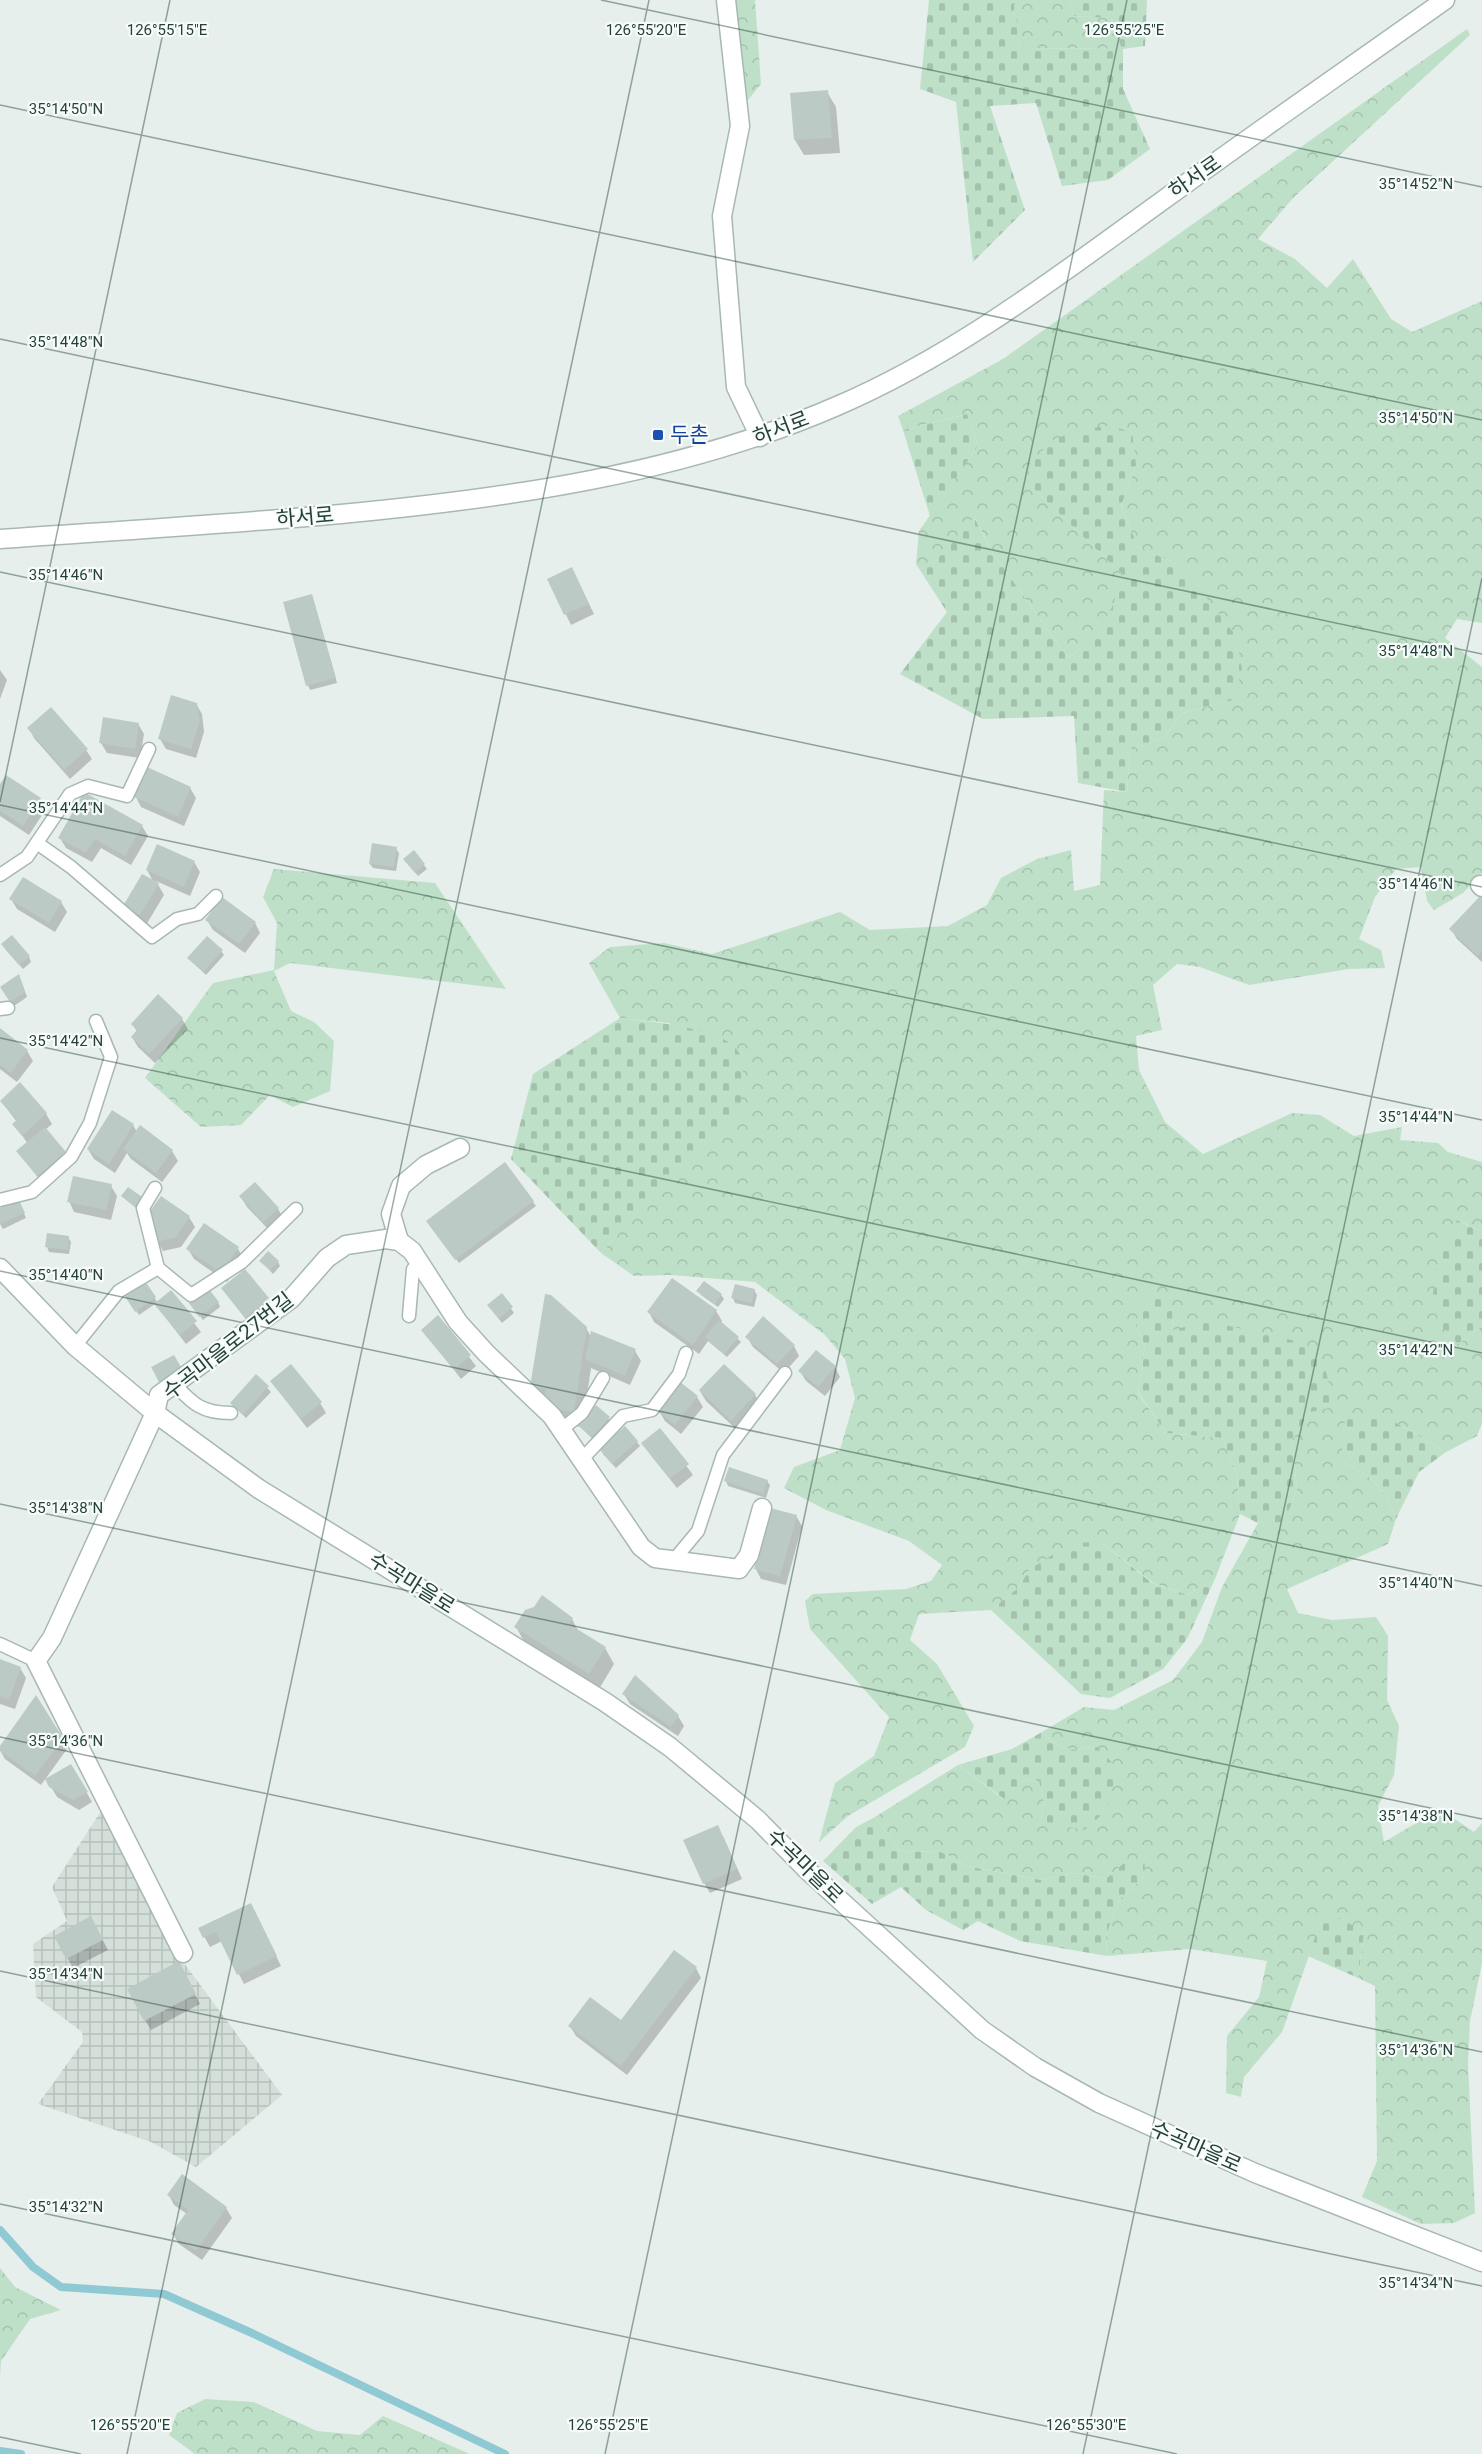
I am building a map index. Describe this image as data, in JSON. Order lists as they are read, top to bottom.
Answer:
{
  "streets": {
    "street": ["하서로", "수곡마을로27번길", "수곡마을로"]
  },
  "crossings": [
    ["수곡마을로27번길", "수곡마을로"]
  ],
  "places": {
    "transit": ["두촌"]
  },
  "coordinates": [
    "126°55'15\"E",
    "126°55'20\"E",
    "126°55'25\"E",
    "35°14'50\"N",
    "35°14'52\"N",
    "35°14'48\"N",
    "35°14'46\"N",
    "35°14'44\"N",
    "35°14'42\"N",
    "35°14'40\"N",
    "35°14'38\"N",
    "35°14'36\"N",
    "35°14'34\"N",
    "35°14'32\"N",
    "126°55'30\"E"
  ]
}
